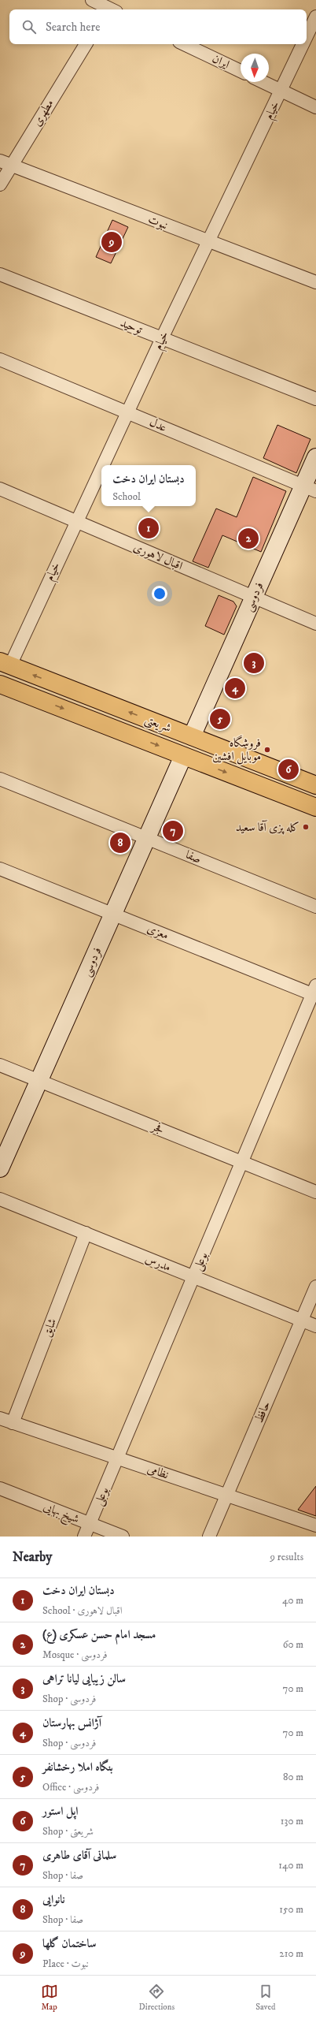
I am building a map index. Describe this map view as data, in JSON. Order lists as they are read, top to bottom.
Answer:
{
  "streets": {
    "main road": ["فردوسی", "شریعتی"],
    "street": [
      "ایران",
      "خیام",
      "مطهری",
      "نبوت",
      "توحید",
      "عدل",
      "اقبال لاهوری",
      "صفا",
      "معزی",
      "فجر",
      "بوعلی",
      "مدرس",
      "شایق",
      "حافظ",
      "نظامی",
      "شیخ بهایی"
    ]
  },
  "crossings": [
    ["خیام", "نبوت"],
    ["خیام", "توحید"],
    ["خیام", "عدل"],
    ["خیام", "اقبال لاهوری"],
    ["خیام", "شریعتی"],
    ["مطهری", "نبوت"],
    ["عدل", "فردوسی"],
    ["اقبال لاهوری", "فردوسی"],
    ["فردوسی", "شریعتی"],
    ["فردوسی", "صفا"],
    ["فردوسی", "معزی"],
    ["فردوسی", "فجر"],
    ["معزی", "بوعلی"],
    ["فجر", "بوعلی"],
    ["بوعلی", "مدرس"],
    ["بوعلی", "نظامی"],
    ["بوعلی", "شیخ بهایی"],
    ["مدرس", "شایق"],
    ["مدرس", "حافظ"],
    ["شایق", "نظامی"],
    ["حافظ", "نظامی"]
  ],
  "places": ["فروشگاه موبایل افشین", "کله پزی آقا سعید"],
  "north": "bottom",
  "page": {
    "search": "Search here",
    "pins": [
      "9",
      "1",
      "2",
      "3",
      "4",
      "5",
      "6",
      "7",
      "8"
    ],
    "popup": ["دبستان ایران دخت", "School"],
    "heading": ["Nearby", "9 results"],
    "list": [
      {
        "mark": "1",
        "name": "دبستان ایران دخت",
        "note": "School · اقبال لاهوری",
        "value": "40 m"
      },
      {
        "mark": "2",
        "name": "مسجد امام حسن عسکری (ع)",
        "note": "Mosque · فردوسی",
        "value": "60 m"
      },
      {
        "mark": "3",
        "name": "سالن زیبایی لیانا تراهی",
        "note": "Shop · فردوسی",
        "value": "70 m"
      },
      {
        "mark": "4",
        "name": "آژانس بهارستان",
        "note": "Shop · فردوسی",
        "value": "70 m"
      },
      {
        "mark": "5",
        "name": "بنگاه املا رخشانفر",
        "note": "Office · فردوسی",
        "value": "80 m"
      },
      {
        "mark": "6",
        "name": "اپل استور",
        "note": "Shop · شریعتی",
        "value": "130 m"
      },
      {
        "mark": "7",
        "name": "سلمانی آقای طاهری",
        "note": "Shop · صفا",
        "value": "140 m"
      },
      {
        "mark": "8",
        "name": "نانوایی",
        "note": "Shop · صفا",
        "value": "150 m"
      },
      {
        "mark": "9",
        "name": "ساختمان گلها",
        "note": "Place · نبوت",
        "value": "210 m"
      }
    ],
    "nav": ["Map", "Directions", "Saved"]
  }
}
